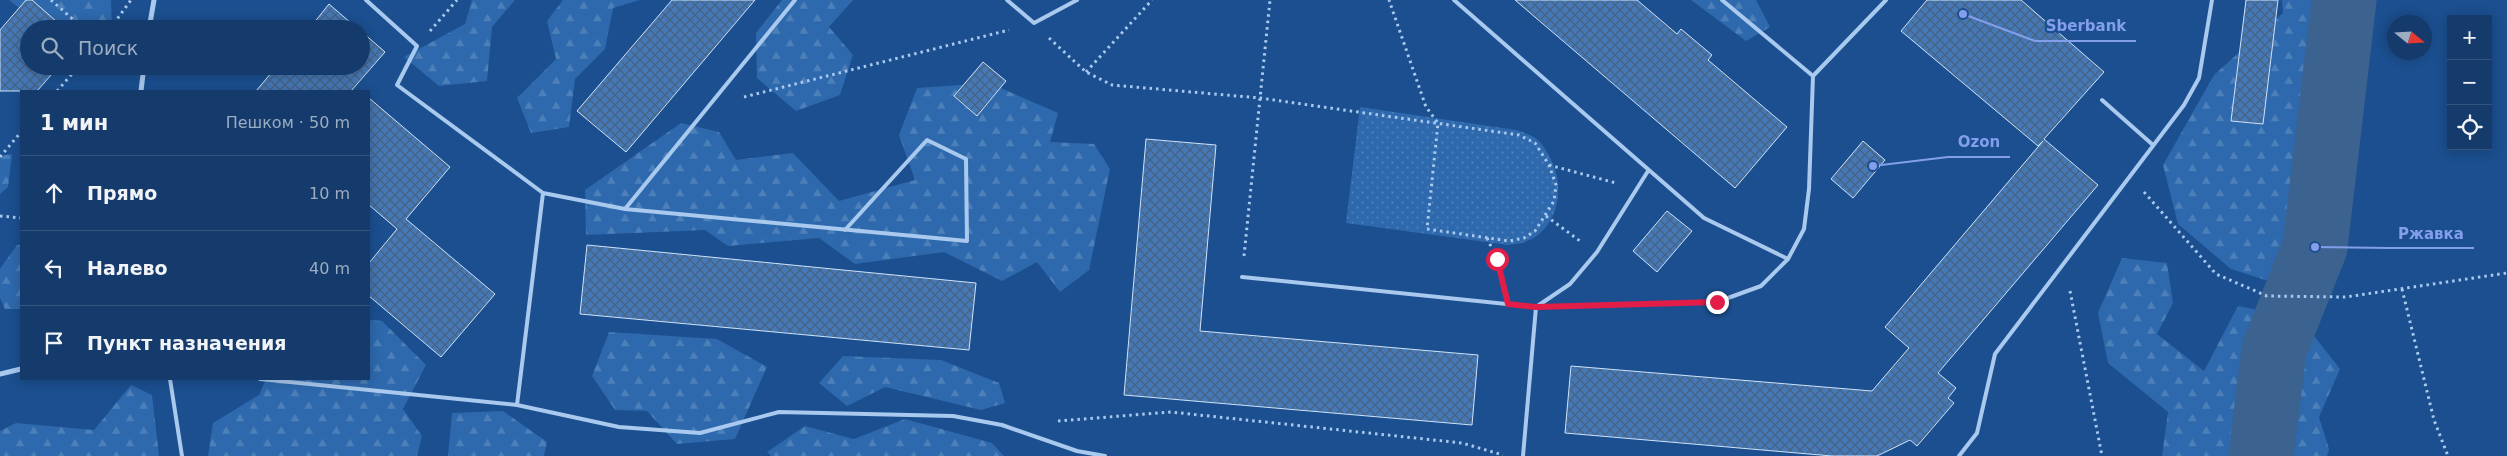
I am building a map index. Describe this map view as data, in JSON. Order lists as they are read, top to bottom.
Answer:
{
  "places": ["Sberbank", "Ozon", "Ржавка"],
  "north": "right",
  "page": {
    "map_buttons": ["+", "−"],
    "search": "Поиск",
    "heading": ["1 мин", "Пешком · 50 m"],
    "list": [
      ["Прямо", "10 m"],
      ["Налево", "40 m"],
      "Пункт назначения"
    ]
  }
}
